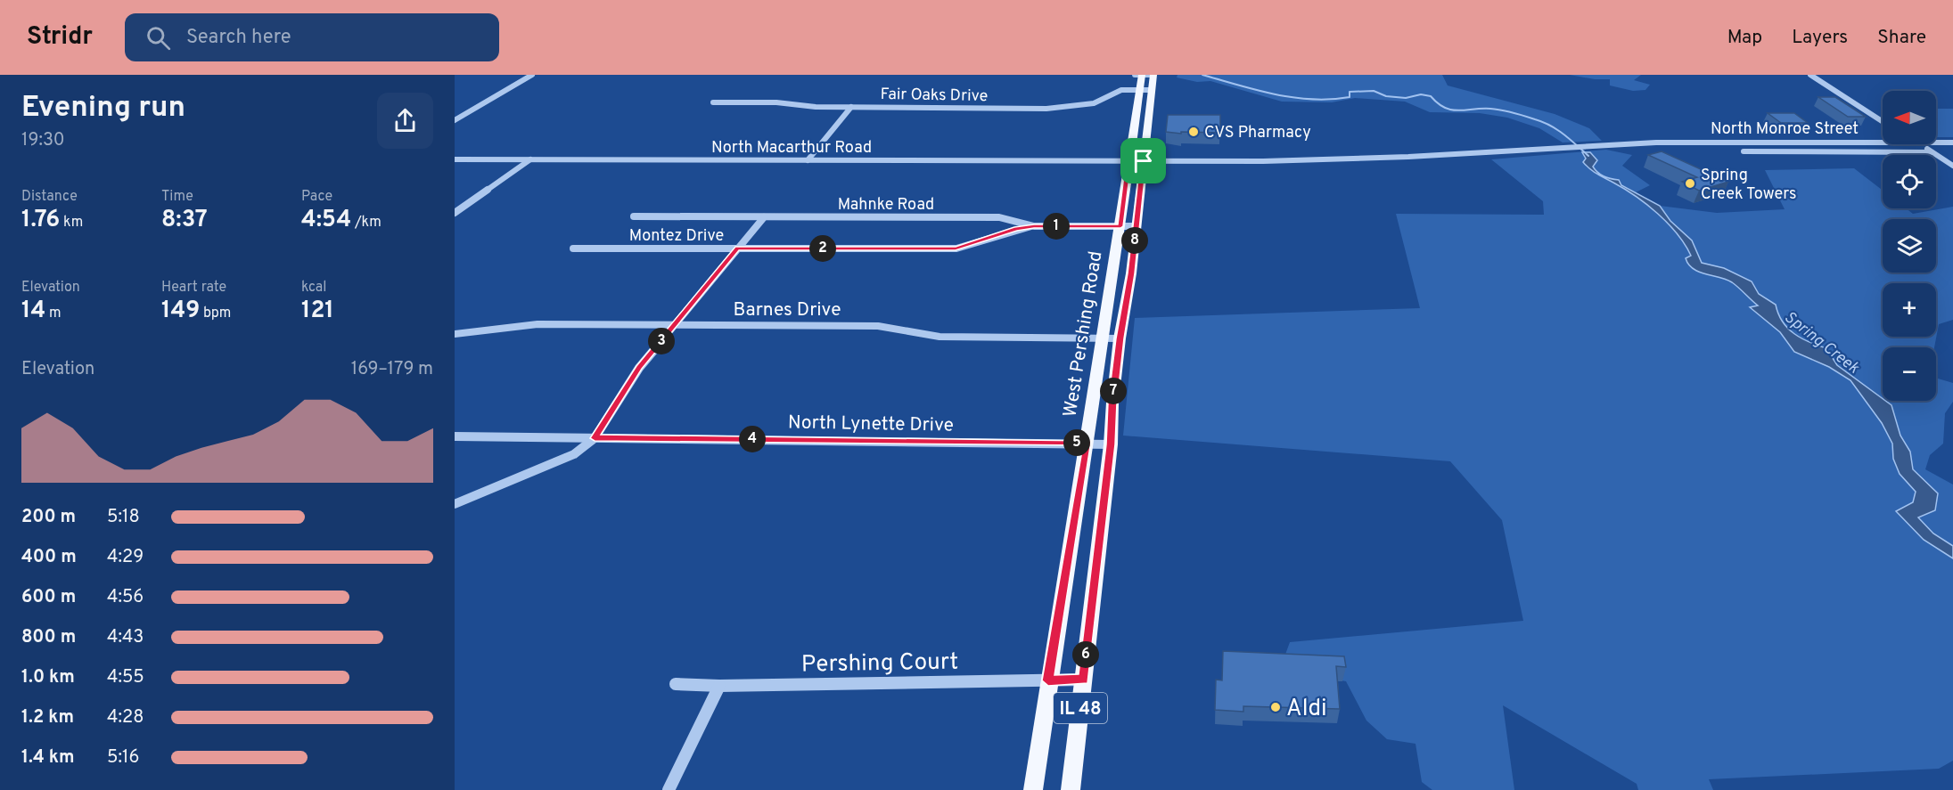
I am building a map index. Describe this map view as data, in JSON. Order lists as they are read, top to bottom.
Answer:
{
  "streets": {
    "main road": ["West Pershing Road", "IL 48"],
    "street": [
      "Fair Oaks Drive",
      "North Monroe Street",
      "North Macarthur Road",
      "Mahnke Road",
      "Montez Drive",
      "Barnes Drive",
      "North Lynette Drive",
      "Pershing Court"
    ]
  },
  "crossings": [
    ["Fair Oaks Drive", "West Pershing Road"],
    ["North Monroe Street", "North Macarthur Road"],
    ["North Macarthur Road", "West Pershing Road"],
    ["Mahnke Road", "Montez Drive"],
    ["Mahnke Road", "West Pershing Road"],
    ["Barnes Drive", "West Pershing Road"],
    ["West Pershing Road", "North Lynette Drive"],
    ["West Pershing Road", "Pershing Court"]
  ],
  "water": ["Spring Creek"],
  "places": ["CVS Pharmacy", "Spring Creek Towers", "Aldi"],
  "north": "left",
  "page": {
    "header": "Stridr",
    "search": "Search here",
    "nav": ["Map", "Layers", "Share"],
    "heading": ["Evening run", "19:30"],
    "map_buttons": ["+", "−"],
    "stats": [
      ["Distance", "1.76 km"],
      ["Time", "8:37"],
      ["Pace", "4:54 /km"],
      ["Elevation", "14 m"],
      ["Heart rate", "149 bpm"],
      ["kcal", "121"]
    ],
    "pins": [
      "1",
      "8",
      "2",
      "3",
      "7",
      "4",
      "5",
      "6"
    ],
    "chart": ["Elevation", "169–179 m"],
    "list": [
      {
        "name": "200 m",
        "note": "5:18"
      },
      {
        "name": "400 m",
        "note": "4:29"
      },
      {
        "name": "600 m",
        "note": "4:56"
      },
      {
        "name": "800 m",
        "note": "4:43"
      },
      {
        "name": "1.0 km",
        "note": "4:55"
      },
      {
        "name": "1.2 km",
        "note": "4:28"
      },
      {
        "name": "1.4 km",
        "note": "5:16"
      }
    ]
  }
}
